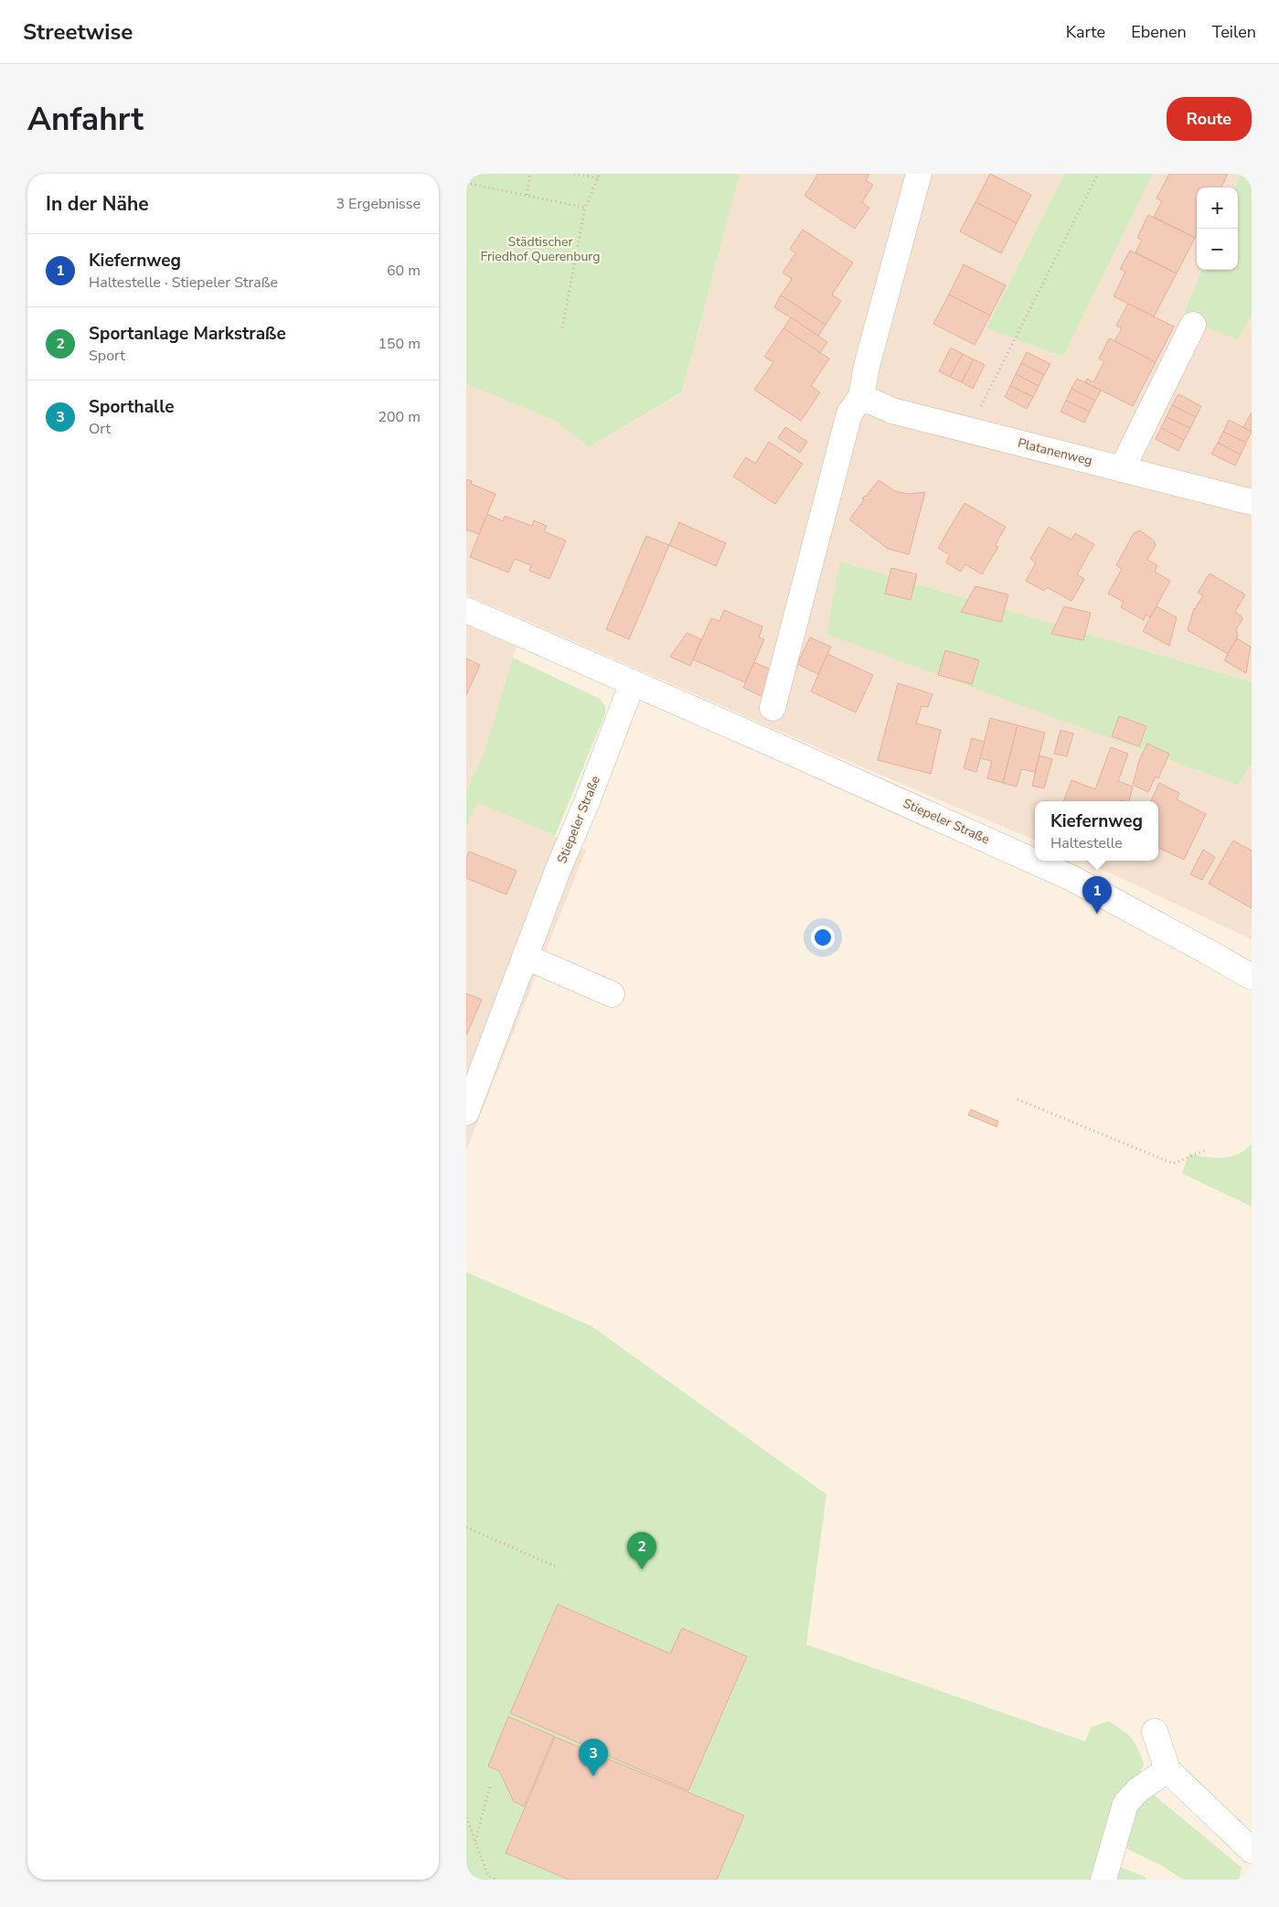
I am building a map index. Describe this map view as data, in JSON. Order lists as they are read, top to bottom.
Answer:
{
  "streets": {
    "street": ["Platanenweg", "Stiepeler Straße"]
  },
  "parks": ["Städtischer Friedhof Querenburg"],
  "page": {
    "header": "Streetwise",
    "nav": ["Karte", "Ebenen", "Teilen"],
    "buttons": "Route",
    "title": "Anfahrt",
    "heading": ["In der Nähe", "3 Ergebnisse"],
    "map_buttons": ["+", "−"],
    "list": [
      {
        "mark": "1",
        "name": "Kiefernweg",
        "note": "Haltestelle · Stiepeler Straße",
        "value": "60 m"
      },
      {
        "mark": "2",
        "name": "Sportanlage Markstraße",
        "note": "Sport",
        "value": "150 m"
      },
      {
        "mark": "3",
        "name": "Sporthalle",
        "note": "Ort",
        "value": "200 m"
      }
    ],
    "popup": ["Kiefernweg", "Haltestelle"],
    "pins": ["1", "2", "3"]
  }
}
